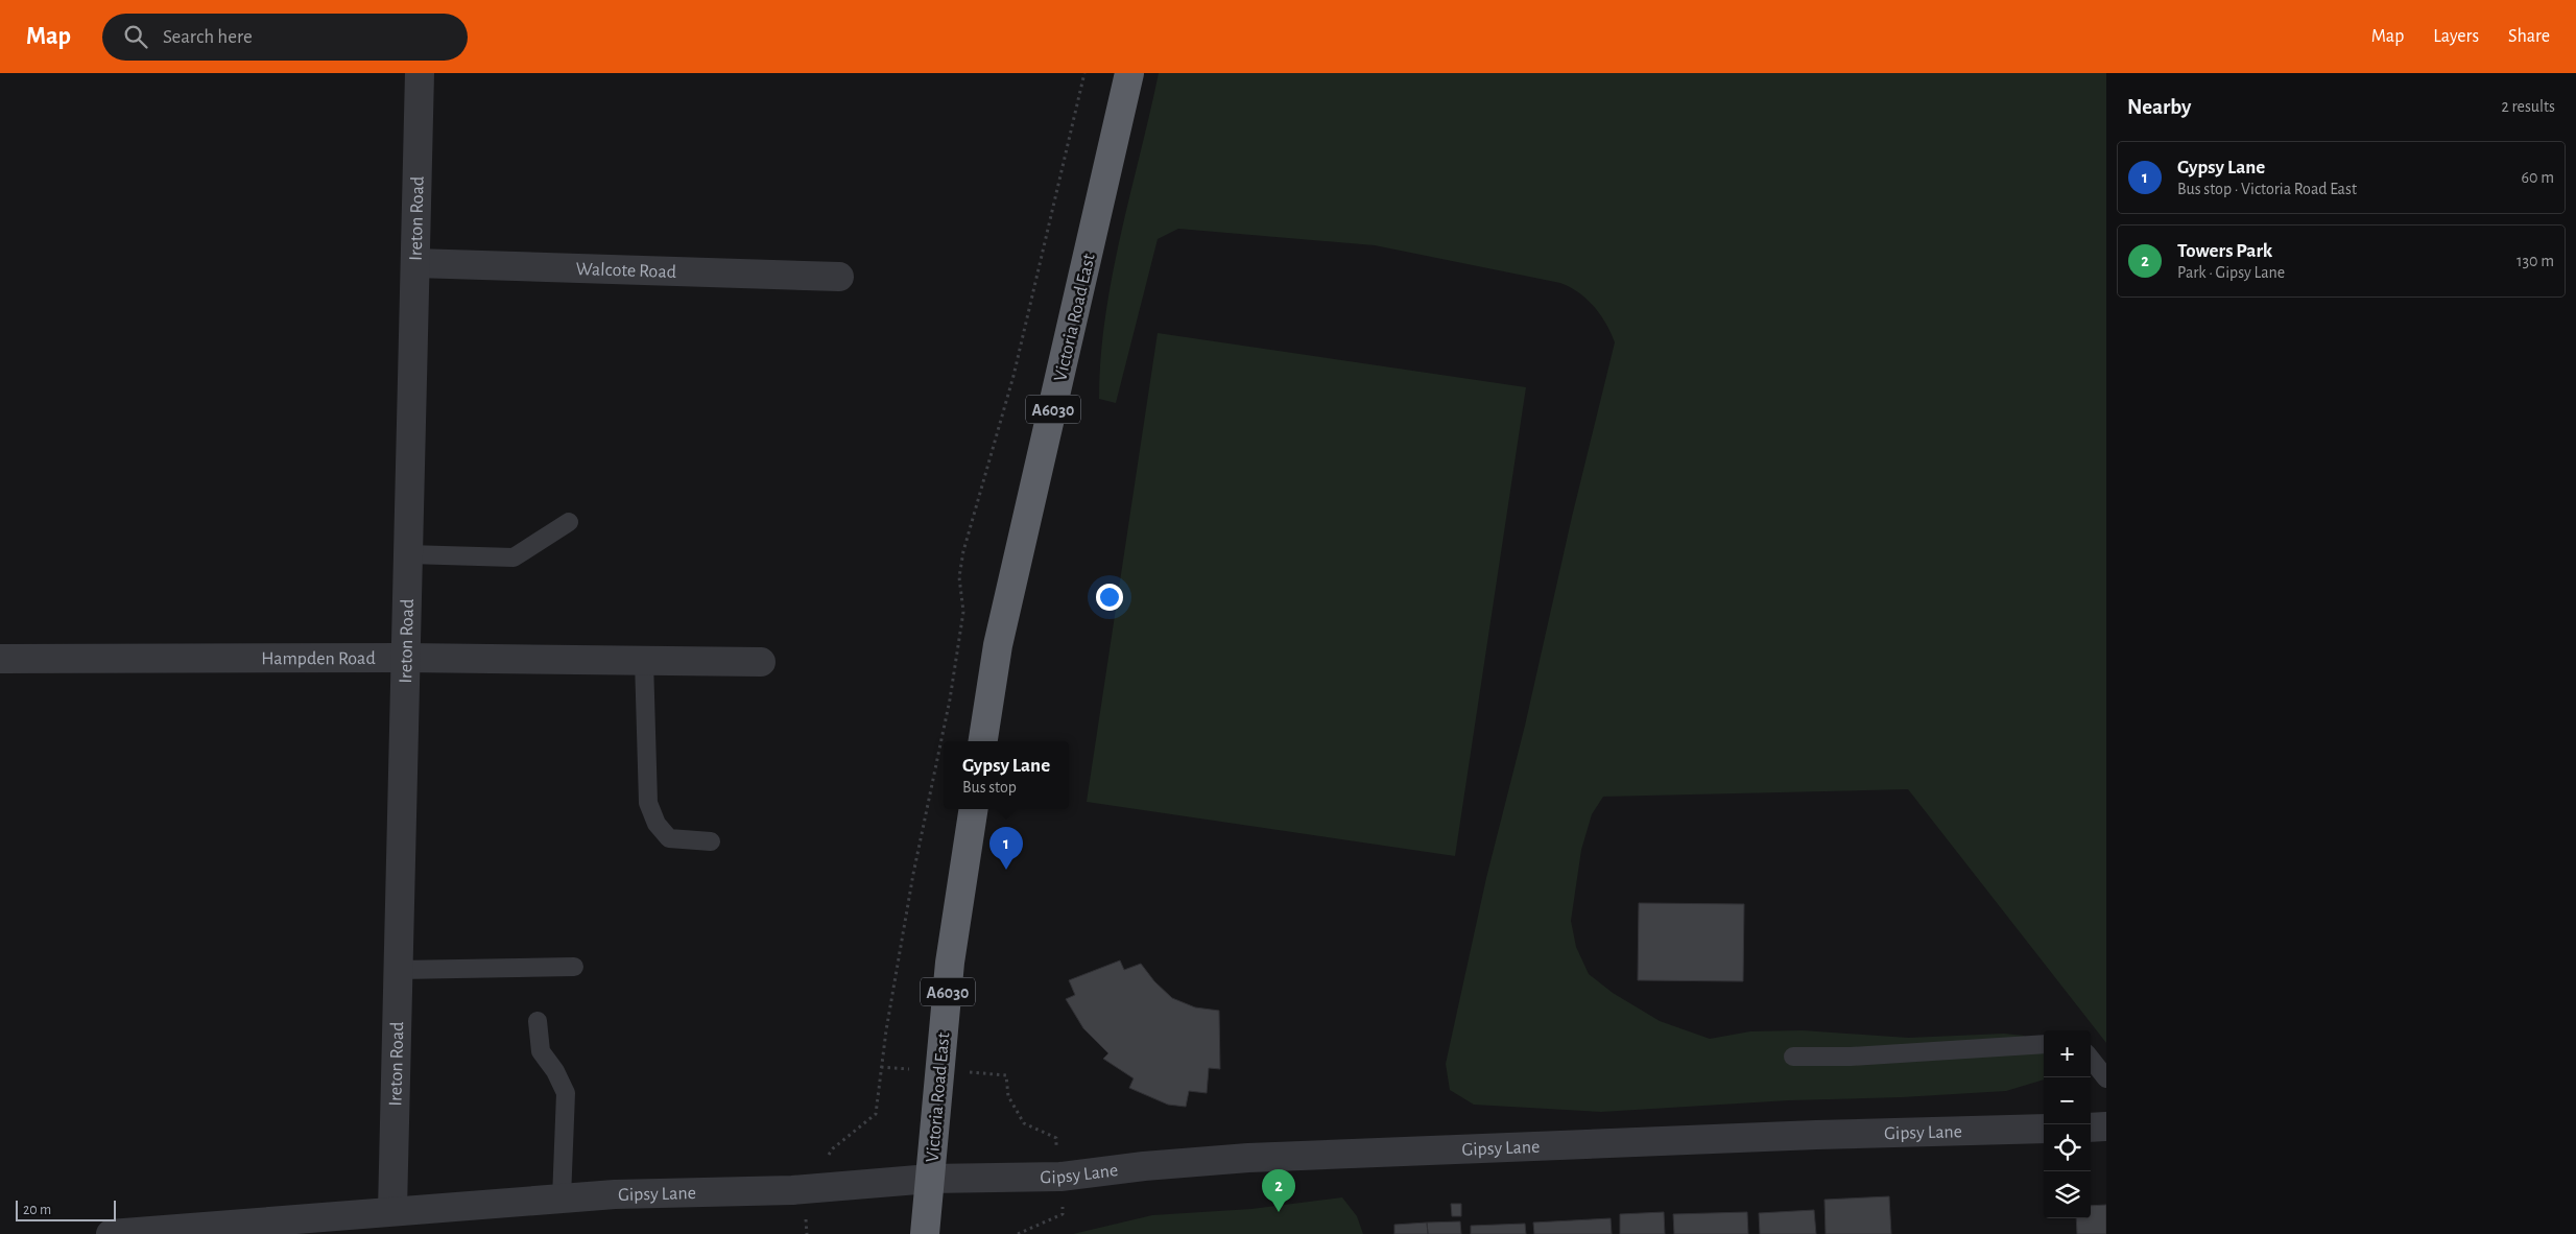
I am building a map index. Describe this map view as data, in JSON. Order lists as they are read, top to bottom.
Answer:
{
  "streets": {
    "highway": ["Victoria Road East", "A6030"],
    "street": [
      "Ireton Road",
      "Walcote Road",
      "Hampden Road",
      "Gipsy Lane"
    ]
  },
  "crossings": [
    ["Ireton Road", "Walcote Road"],
    ["Ireton Road", "Hampden Road"],
    ["Ireton Road", "Gipsy Lane"],
    ["Victoria Road East", "Gipsy Lane"]
  ],
  "scale_bar": "20 m",
  "page": {
    "header": "Map",
    "search": "Search here",
    "nav": ["Map", "Layers", "Share"],
    "heading": ["Nearby", "2 results"],
    "list": [
      {
        "mark": "1",
        "name": "Gypsy Lane",
        "note": "Bus stop · Victoria Road East",
        "value": "60 m"
      },
      {
        "mark": "2",
        "name": "Towers Park",
        "note": "Park · Gipsy Lane",
        "value": "130 m"
      }
    ],
    "popup": ["Gypsy Lane", "Bus stop"],
    "pins": ["1", "2"],
    "map_buttons": ["+", "−"],
    "scale": "20 m"
  }
}
